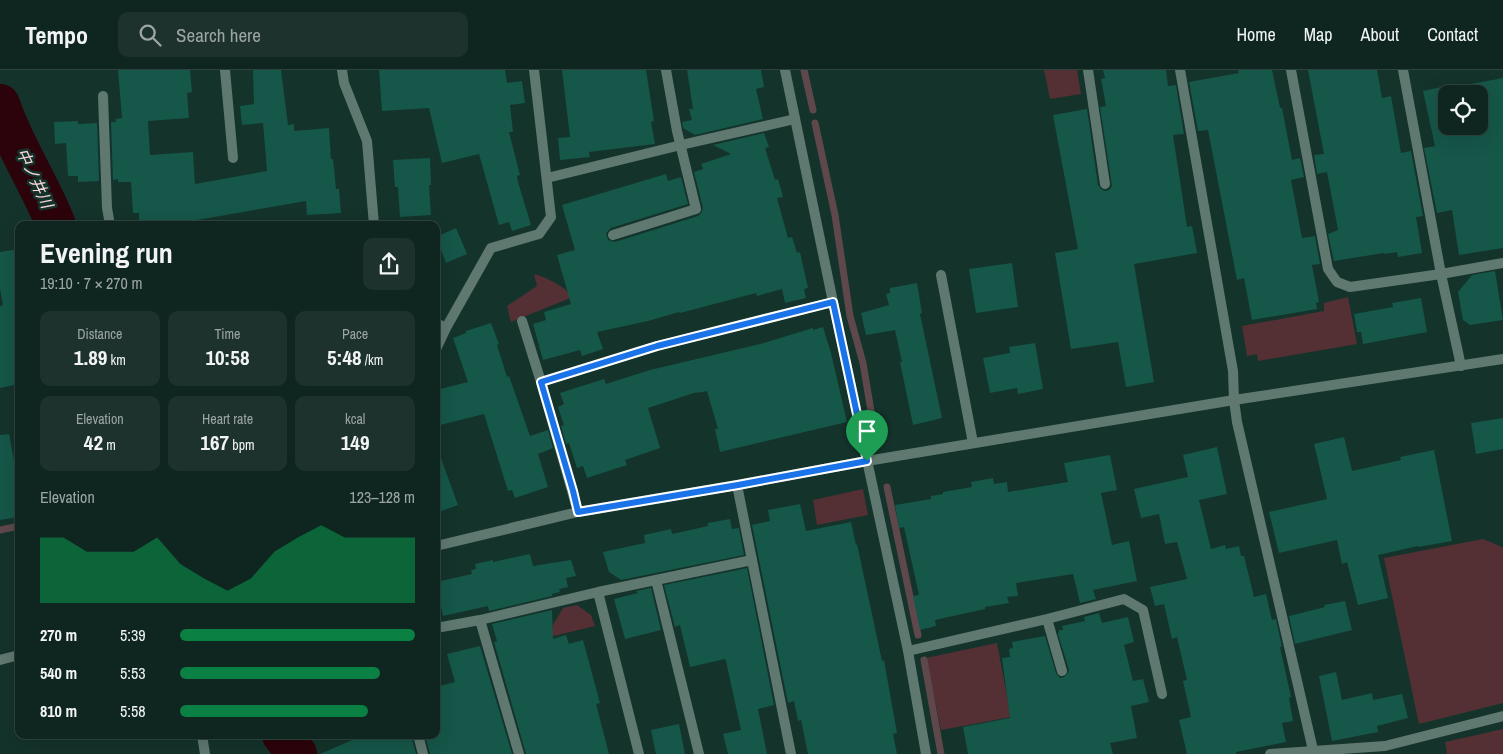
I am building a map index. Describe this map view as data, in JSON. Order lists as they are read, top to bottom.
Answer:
{
  "water": ["中ノ井川"],
  "page": {
    "header": "Tempo",
    "search": "Search here",
    "nav": [
      "Home",
      "Map",
      "About",
      "Contact"
    ],
    "heading": ["Evening run", "19:10 · 7 × 270 m"],
    "stats": [
      ["Distance", "1.89 km"],
      ["Time", "10:58"],
      ["Pace", "5:48 /km"],
      ["Elevation", "42 m"],
      ["Heart rate", "167 bpm"],
      ["kcal", "149"]
    ],
    "chart": ["Elevation", "123–128 m"],
    "list": [
      {
        "name": "270 m",
        "note": "5:39"
      },
      {
        "name": "540 m",
        "note": "5:53"
      },
      {
        "name": "810 m",
        "note": "5:58"
      }
    ]
  }
}
